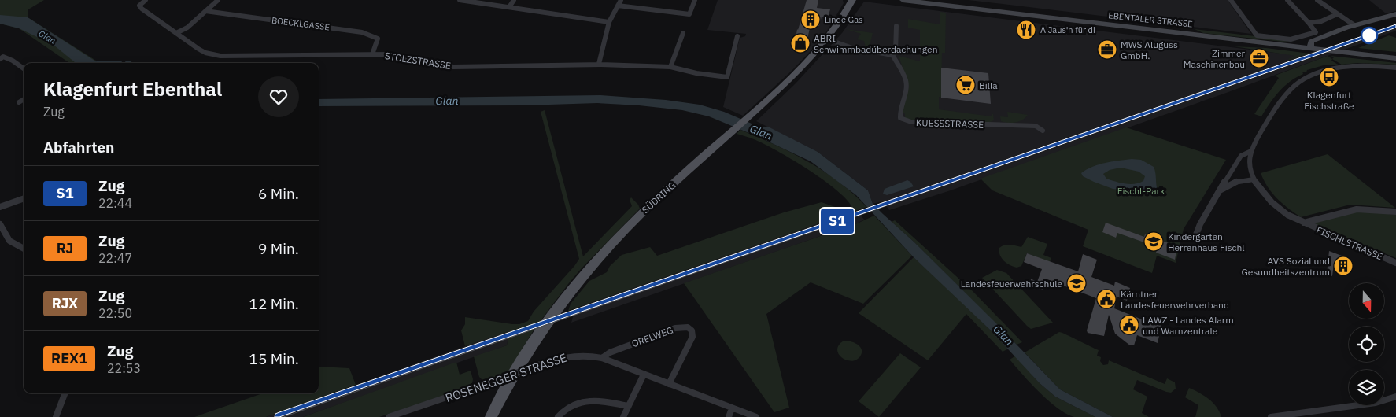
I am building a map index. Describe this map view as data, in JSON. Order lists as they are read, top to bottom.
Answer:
{
  "streets": {
    "main road": ["EBENTALER STRASSE", "SÜDRING"],
    "street": [
      "BOECKLGASSE",
      "STOLZSTRASSE",
      "KUESSSTRASSE",
      "FISCHLSTRASSE",
      "ORELWEG",
      "ROSENEGGER STRASSE"
    ]
  },
  "crossings": [
    ["BOECKLGASSE", "STOLZSTRASSE"],
    ["ORELWEG", "ROSENEGGER STRASSE"]
  ],
  "water": ["Glan"],
  "parks": ["Fischl-Park"],
  "places": {
    "building": ["Linde Gas", "AVS Sozial und Gesundheitszentrum"],
    "restaurant": ["A Jaus'n für di"],
    "shop": ["ABRI Schwimmbadüberdachungen"],
    "office": ["MWS Aluguss GmbH.", "Zimmer Maschinenbau"],
    "bus stop": ["Klagenfurt Fischstraße"],
    "supermarket": ["Billa"],
    "school or university": ["Kindergarten Herrenhaus Fischl", "Landesfeuerwehrschule"],
    "public building": ["Kärntner Landesfeuerwehrverband", "LAWZ - Landes Alarm und Warnzentrale"]
  },
  "north": "bottom",
  "page": {
    "on_map": "S1",
    "heading": [
      ["Klagenfurt Ebenthal", "Zug"],
      "Abfahrten"
    ],
    "list": [
      {
        "mark": "S1",
        "name": "Zug",
        "note": "22:44",
        "value": "6 Min."
      },
      {
        "mark": "RJ",
        "name": "Zug",
        "note": "22:47",
        "value": "9 Min."
      },
      {
        "mark": "RJX",
        "name": "Zug",
        "note": "22:50",
        "value": "12 Min."
      },
      {
        "mark": "REX1",
        "name": "Zug",
        "note": "22:53",
        "value": "15 Min."
      }
    ]
  }
}
